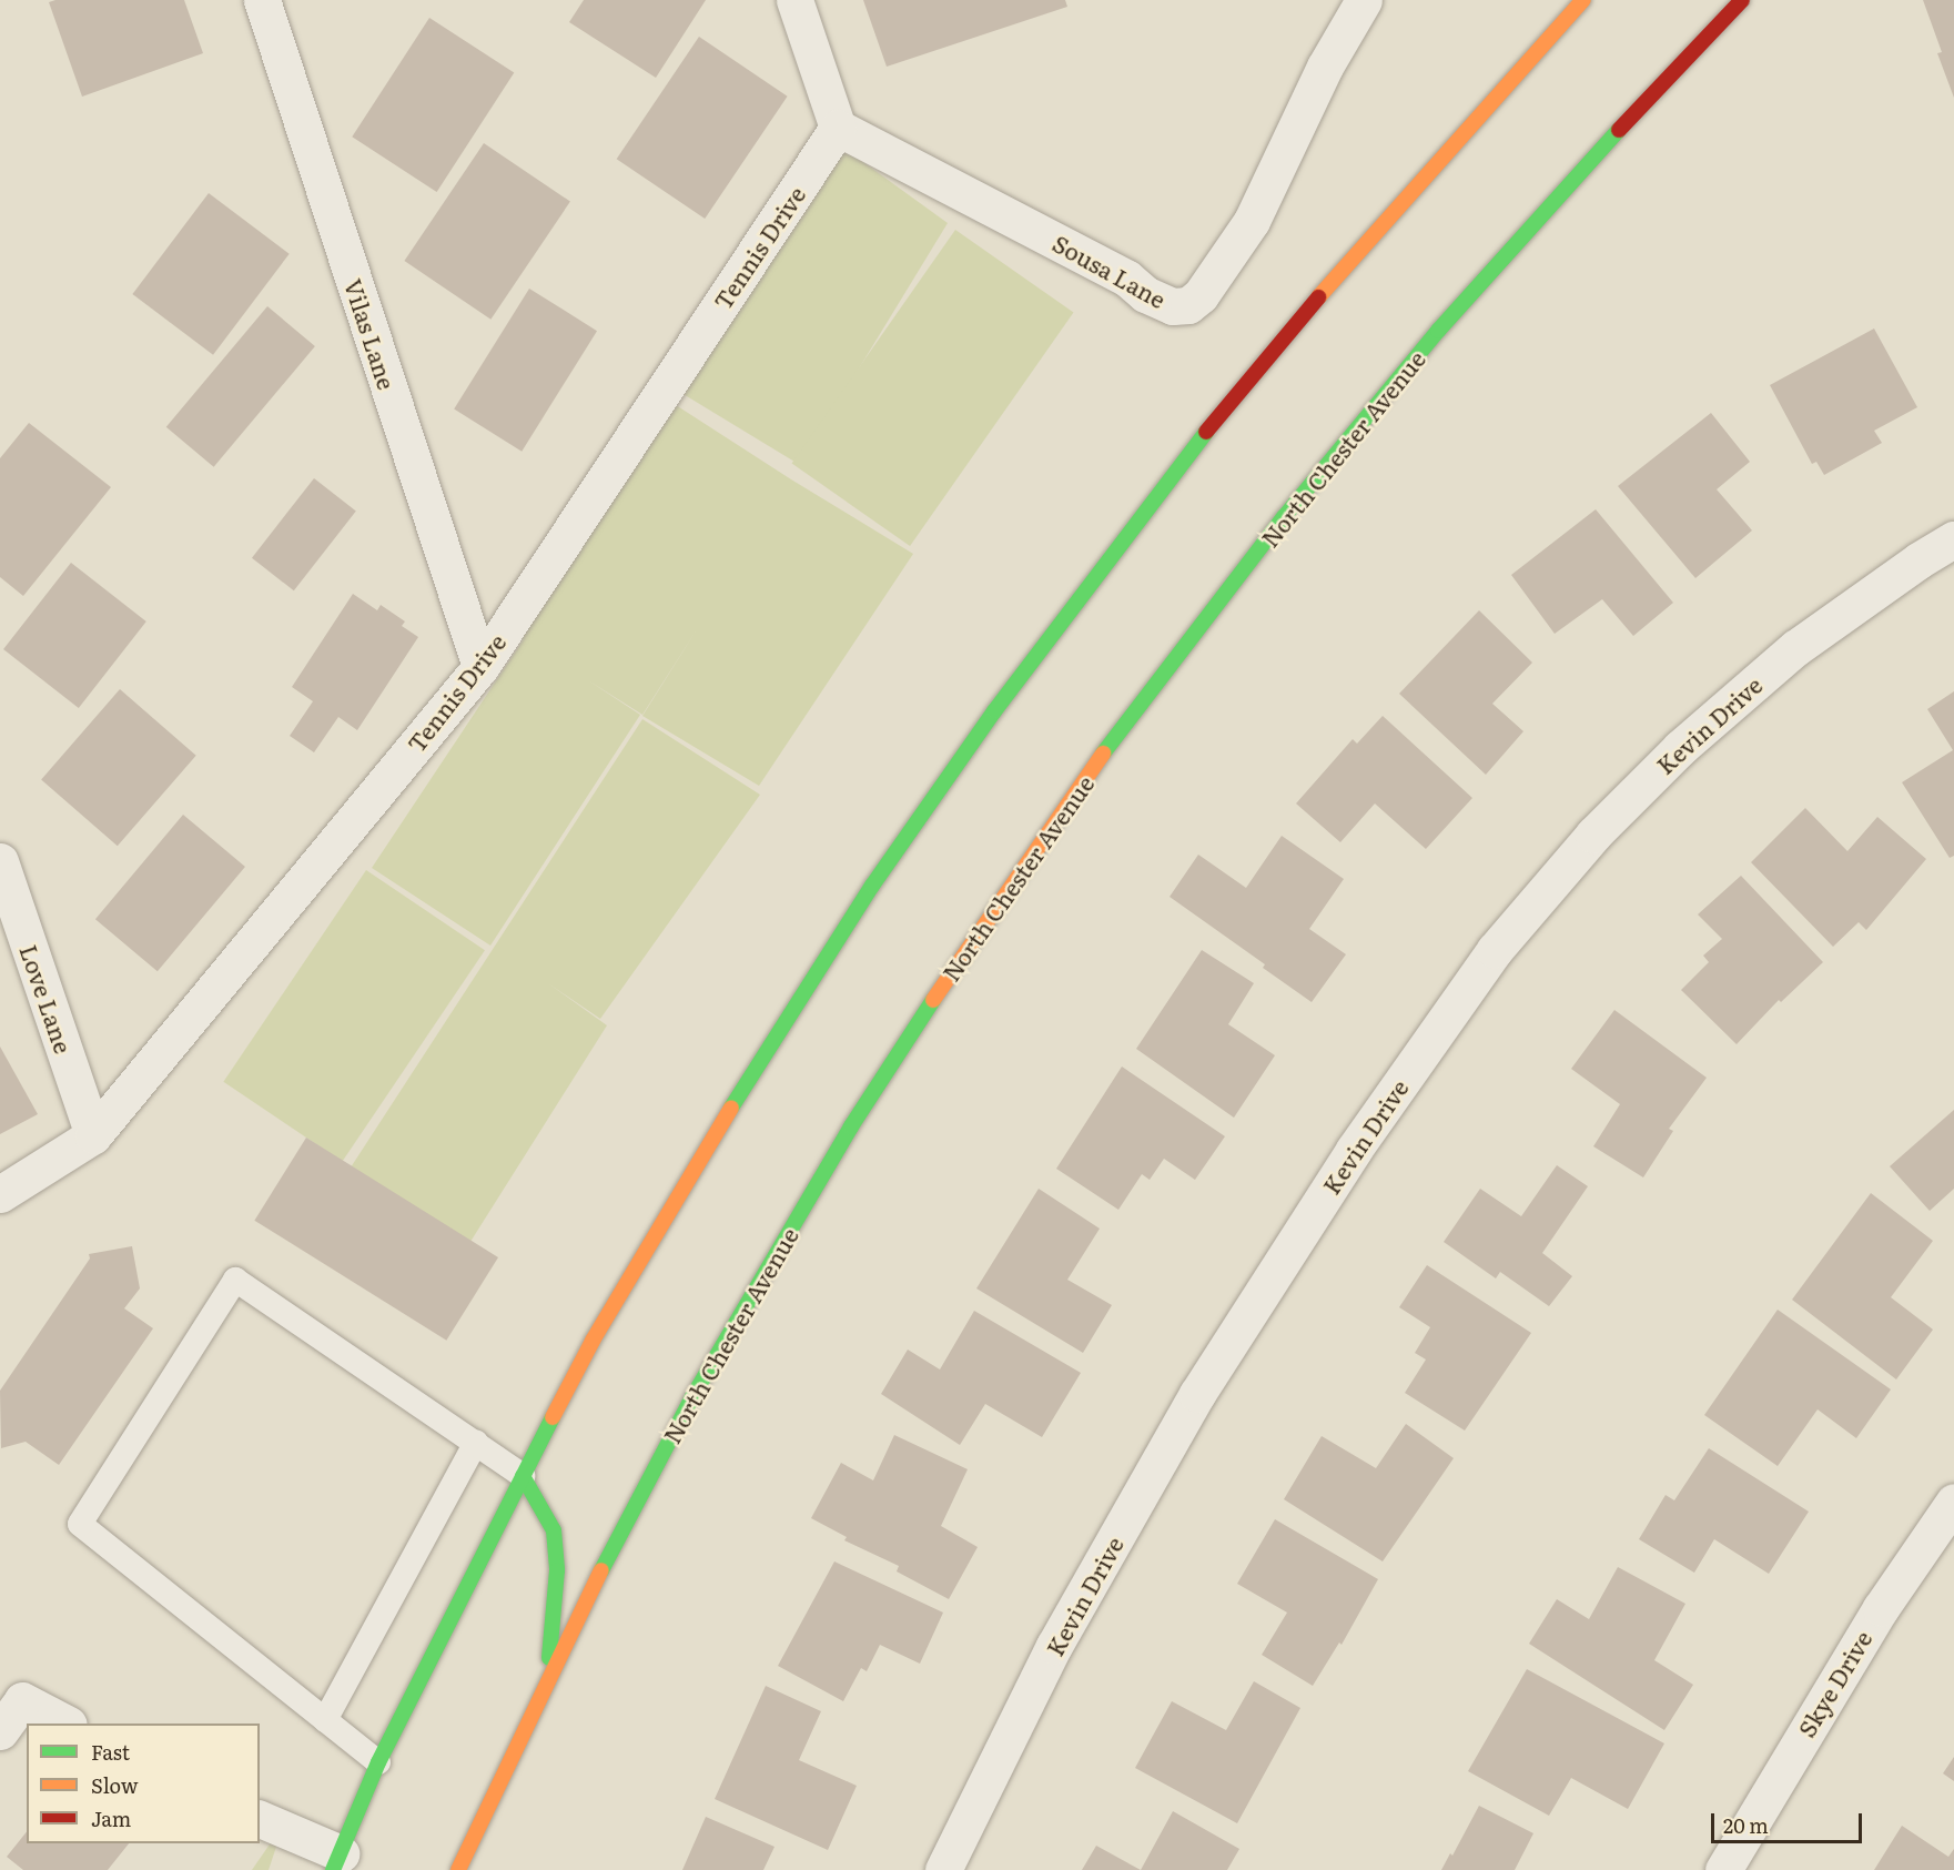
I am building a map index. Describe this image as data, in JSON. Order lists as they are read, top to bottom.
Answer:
{
  "streets": {
    "main road": ["North Chester Avenue"],
    "street": [
      "Tennis Drive",
      "Sousa Lane",
      "Vilas Lane",
      "Kevin Drive",
      "Love Lane",
      "Skye Drive"
    ]
  },
  "crossings": [
    ["Tennis Drive", "Sousa Lane"],
    ["Tennis Drive", "Vilas Lane"],
    ["Tennis Drive", "Love Lane"]
  ],
  "legend": ["Fast", "Slow", "Jam"],
  "scale_bar": "20 m"
}
